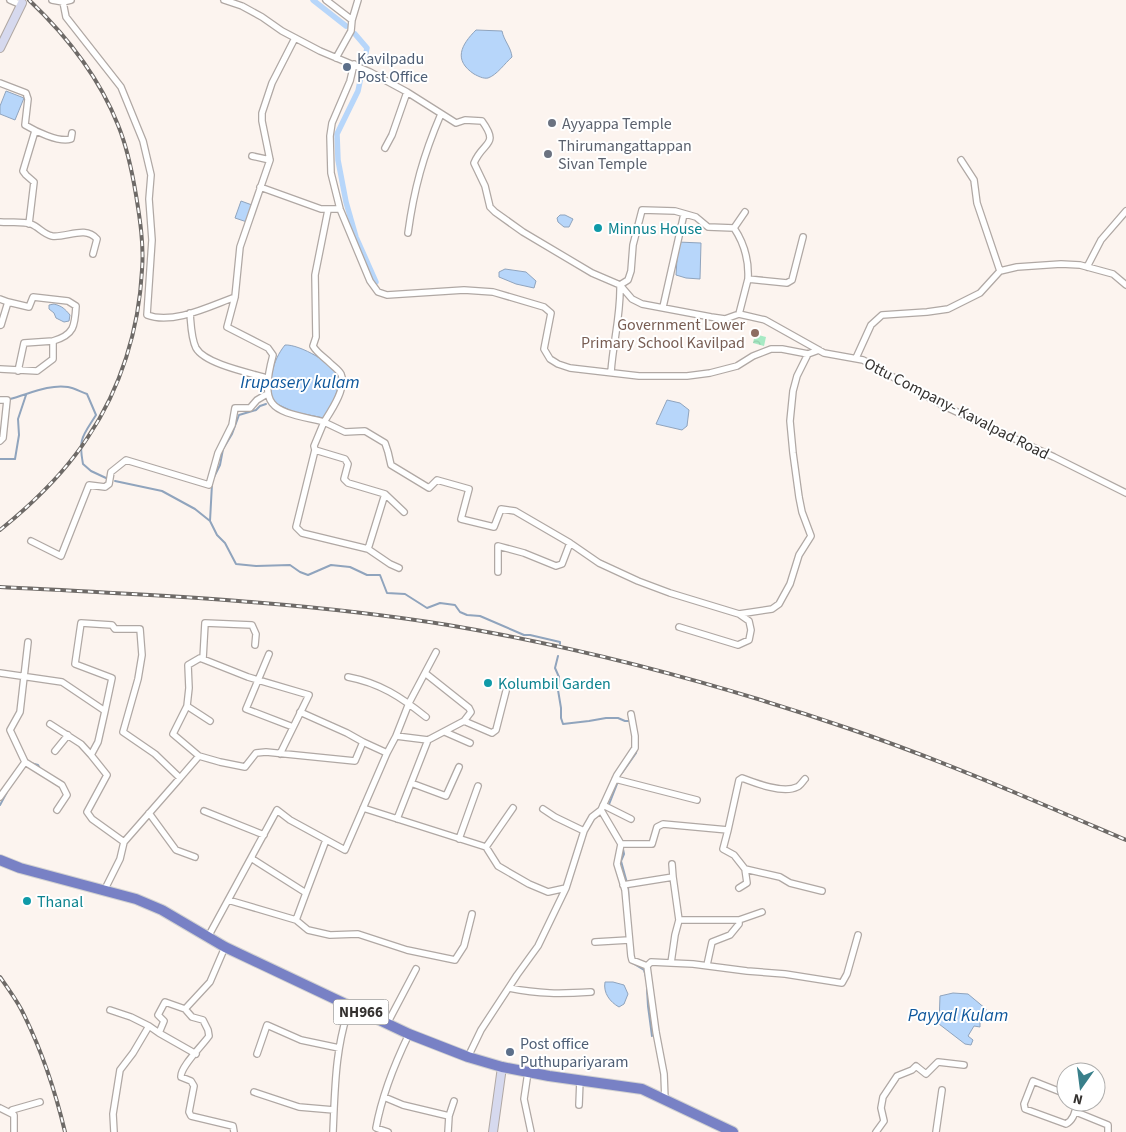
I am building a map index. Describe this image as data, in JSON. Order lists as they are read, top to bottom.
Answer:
{
  "streets": {
    "highway": ["NH966"],
    "street": ["Ottu Company- Kavalpad Road"]
  },
  "water": ["Irupasery kulam", "Payyal Kulam"],
  "places": [
    "Kavilpadu Post Office",
    "Ayyappa Temple",
    "Thirumangattappan Sivan Temple",
    "Minnus House",
    "Government Lower Primary School Kavilpad",
    "Kolumbil Garden",
    "Thanal",
    "Post office Puthupariyaram"
  ],
  "north": "bottom"
}
